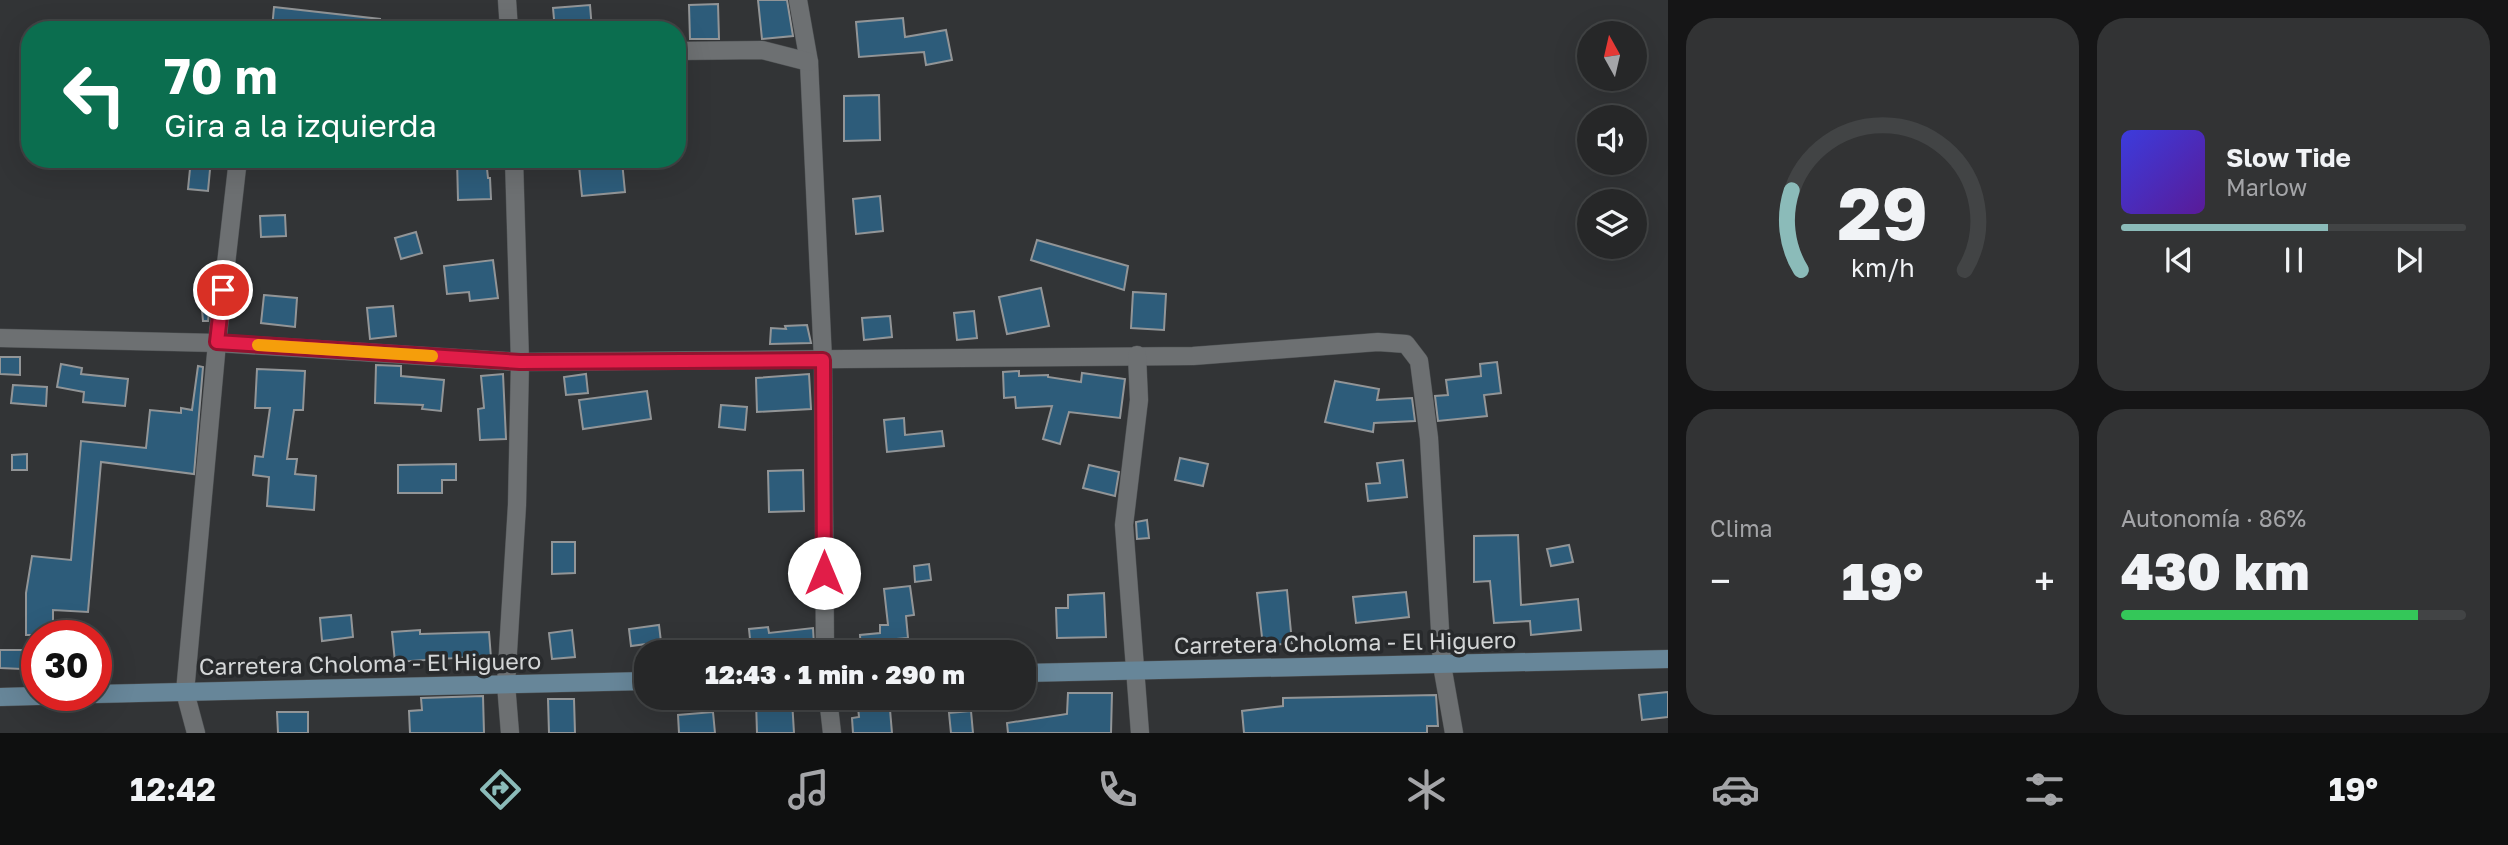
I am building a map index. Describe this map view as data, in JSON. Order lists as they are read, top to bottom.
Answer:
{
  "streets": {
    "street": ["Carretera Choloma - El Higuero"]
  },
  "north": "top",
  "page": {
    "turn": ["70 m", "Gira a la izquierda"],
    "song": ["Slow Tide", "Marlow"],
    "tile": [
      "Clima",
      ["Autonomía · 86%", "430 km"]
    ],
    "heat": ["−", "19°", "+"],
    "limit": "30",
    "trip": "12:43 · 1 min · 290 m",
    "tabs": ["12:42", "19°"],
    "gauge": ["29", "km/h"]
  }
}
